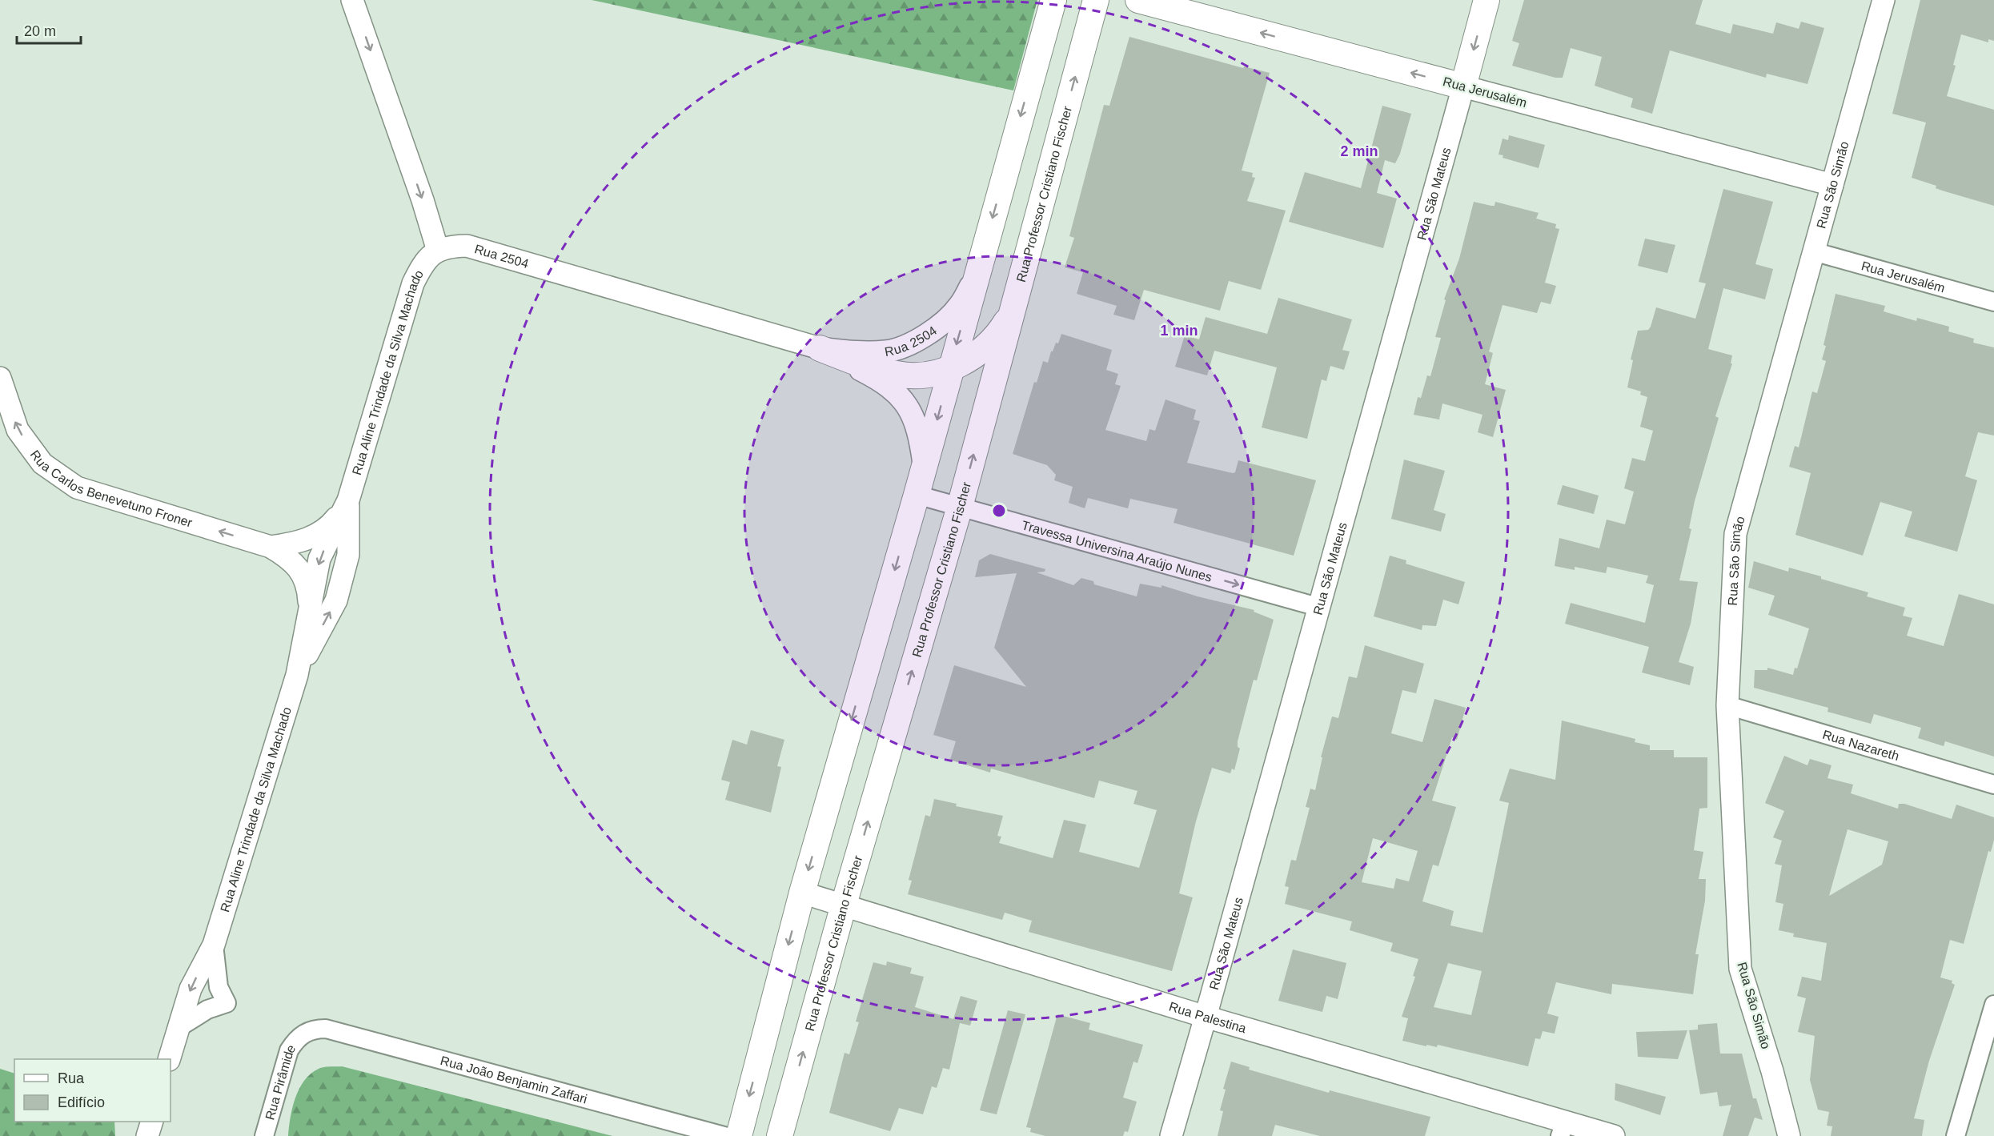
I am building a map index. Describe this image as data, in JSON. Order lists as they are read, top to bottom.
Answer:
{
  "streets": {
    "main road": ["Rua Jerusalém", "Rua São Mateus", "Rua Professor Cristiano Fischer"],
    "street": [
      "Rua São Simão",
      "Rua 2504",
      "Rua Aline Trindade da Silva Machado",
      "Rua Carlos Benevetuno Froner",
      "Travessa Universina Araújo Nunes",
      "Rua Nazareth",
      "Rua Palestina",
      "Rua João Benjamin Zaffari",
      "Rua Pirâmide"
    ]
  },
  "crossings": [
    ["Rua Jerusalém", "Rua São Simão"],
    ["Rua Jerusalém", "Rua São Mateus"],
    ["Rua São Simão", "Rua Nazareth"],
    ["Rua São Mateus", "Travessa Universina Araújo Nunes"],
    ["Rua São Mateus", "Rua Palestina"],
    ["Rua Professor Cristiano Fischer", "Travessa Universina Araújo Nunes"],
    ["Rua Professor Cristiano Fischer", "Rua Palestina"],
    ["Rua 2504", "Rua Aline Trindade da Silva Machado"],
    ["Rua Aline Trindade da Silva Machado", "Rua Carlos Benevetuno Froner"],
    ["Rua João Benjamin Zaffari", "Rua Pirâmide"]
  ],
  "one_way": ["Rua Jerusalém", "Rua Carlos Benevetuno Froner", "Travessa Universina Araújo Nunes"],
  "legend": ["Rua", "Edifício"],
  "scale_bar": "20 m",
  "rings": ["2 min", "1 min"]
}
